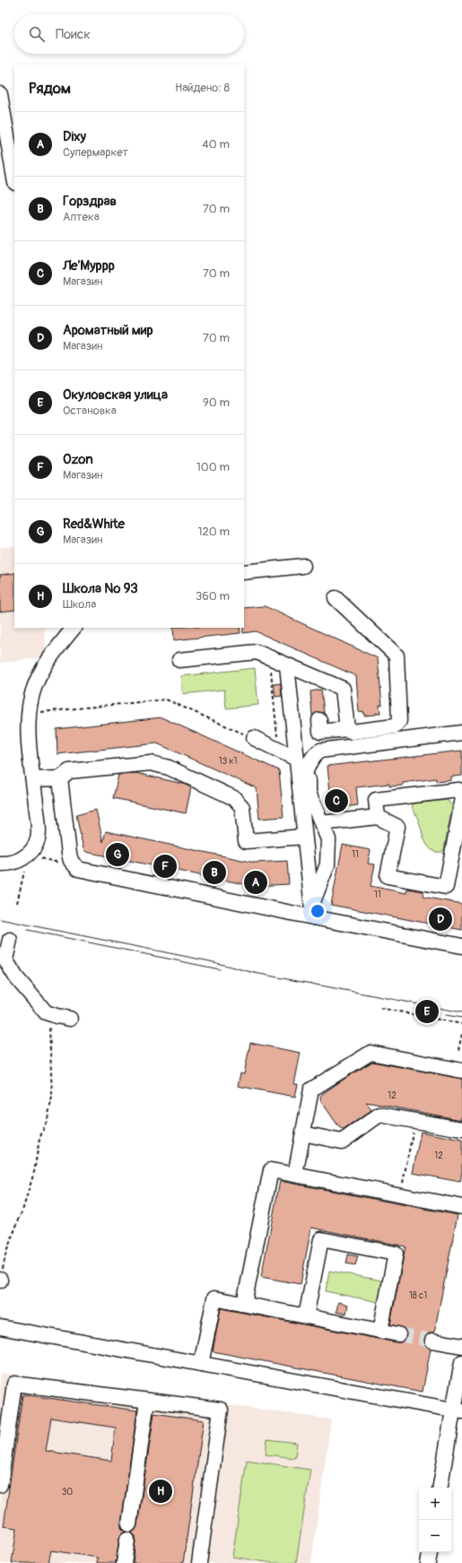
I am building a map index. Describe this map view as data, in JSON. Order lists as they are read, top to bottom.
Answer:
{
  "house_numbers": [
    "13 к1",
    "11",
    "11",
    "12",
    "12",
    "18 с1",
    "30"
  ],
  "page": {
    "search": "Поиск",
    "heading": ["Рядом", "Найдено: 8"],
    "list": [
      {
        "mark": "A",
        "name": "Dixy",
        "note": "Супермаркет",
        "value": "40 m"
      },
      {
        "mark": "B",
        "name": "Горздрав",
        "note": "Аптека",
        "value": "70 m"
      },
      {
        "mark": "C",
        "name": "Ле'Муррр",
        "note": "Магазин",
        "value": "70 m"
      },
      {
        "mark": "D",
        "name": "Ароматный мир",
        "note": "Магазин",
        "value": "70 m"
      },
      {
        "mark": "E",
        "name": "Окуловская улица",
        "note": "Остановка",
        "value": "90 m"
      },
      {
        "mark": "F",
        "name": "Ozon",
        "note": "Магазин",
        "value": "100 m"
      },
      {
        "mark": "G",
        "name": "Red&White",
        "note": "Магазин",
        "value": "120 m"
      },
      {
        "mark": "H",
        "name": "Школа № 93",
        "note": "Школа",
        "value": "360 m"
      }
    ],
    "pins": [
      "C",
      "G",
      "F",
      "B",
      "A",
      "D",
      "E",
      "H"
    ],
    "map_buttons": ["+", "−"]
  }
}
